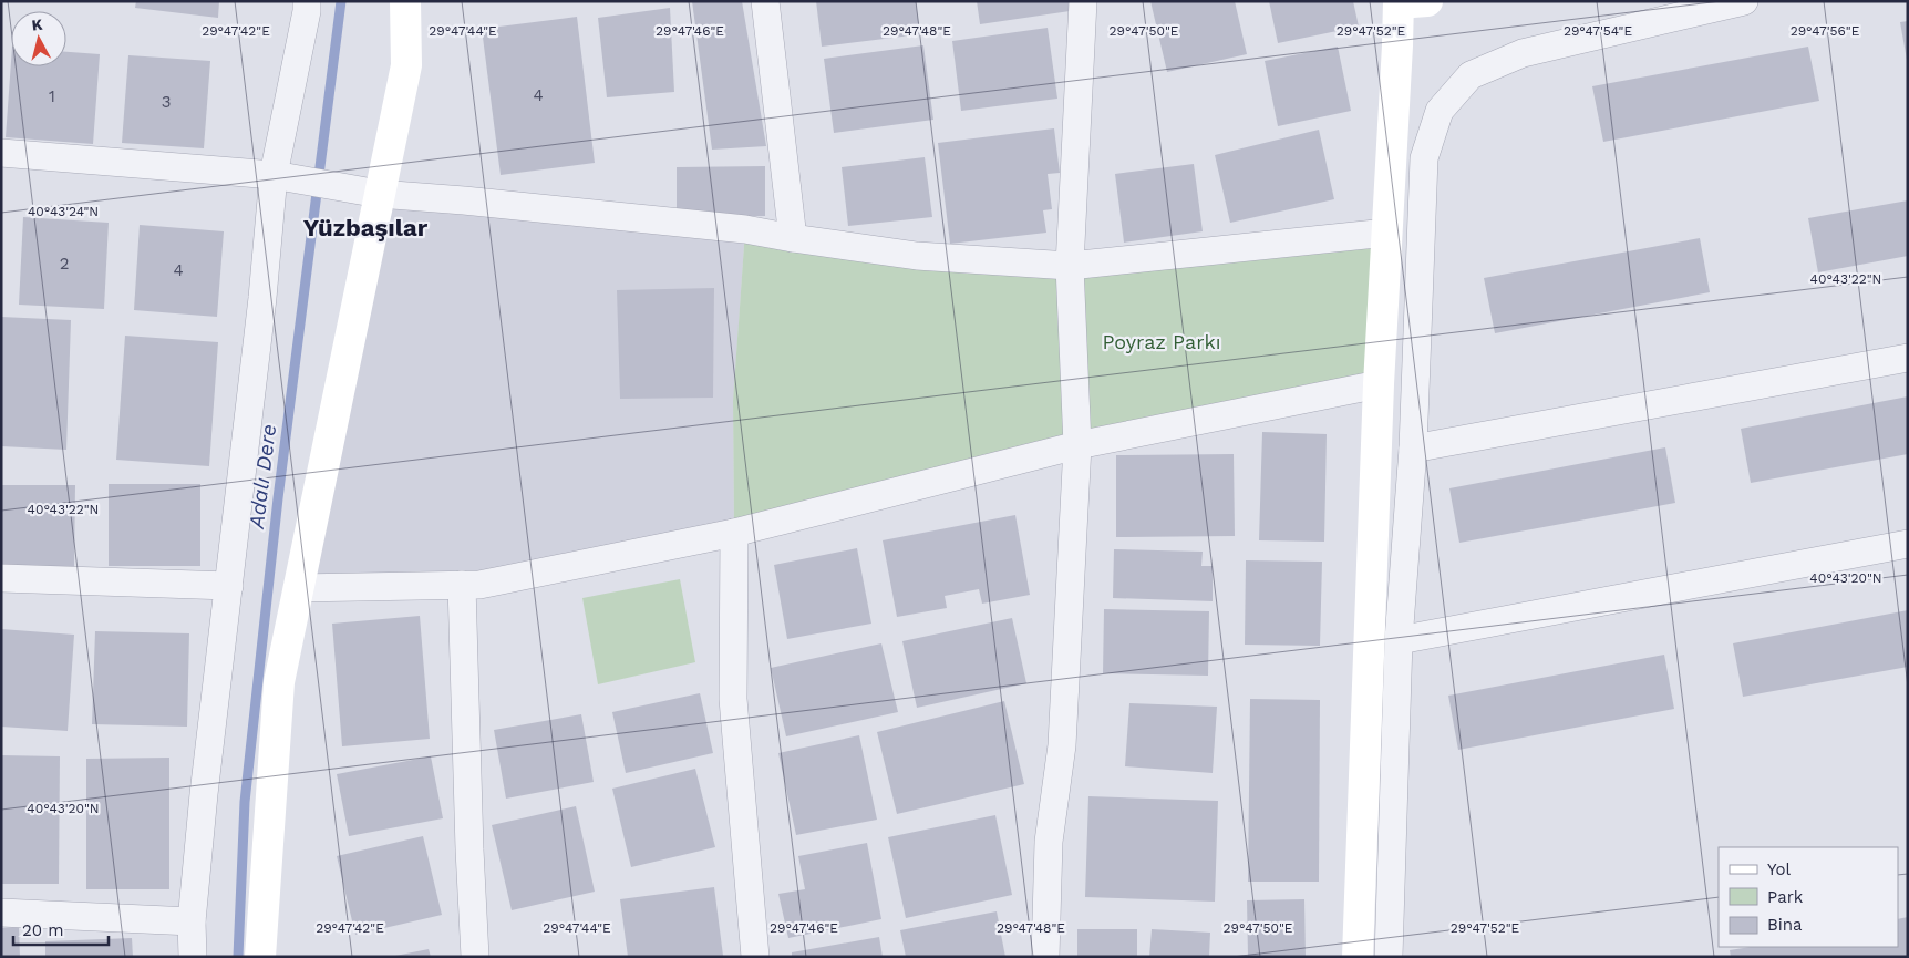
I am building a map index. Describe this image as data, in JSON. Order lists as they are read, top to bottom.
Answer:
{
  "districts": ["Yüzbaşılar"],
  "water": ["Adalı Dere"],
  "parks": ["Poyraz Parkı"],
  "house_numbers": [
    "4",
    "1",
    "3",
    "2",
    "4"
  ],
  "legend": ["Yol", "Park", "Bina"],
  "scale_bar": "20 m",
  "north": "top",
  "coordinates": [
    "29°47'42\"E",
    "29°47'44\"E",
    "29°47'46\"E",
    "29°47'48\"E",
    "29°47'50\"E",
    "29°47'52\"E",
    "29°47'54\"E",
    "29°47'56\"E",
    "40°43'24\"N",
    "40°43'22\"N",
    "40°43'20\"N"
  ]
}
